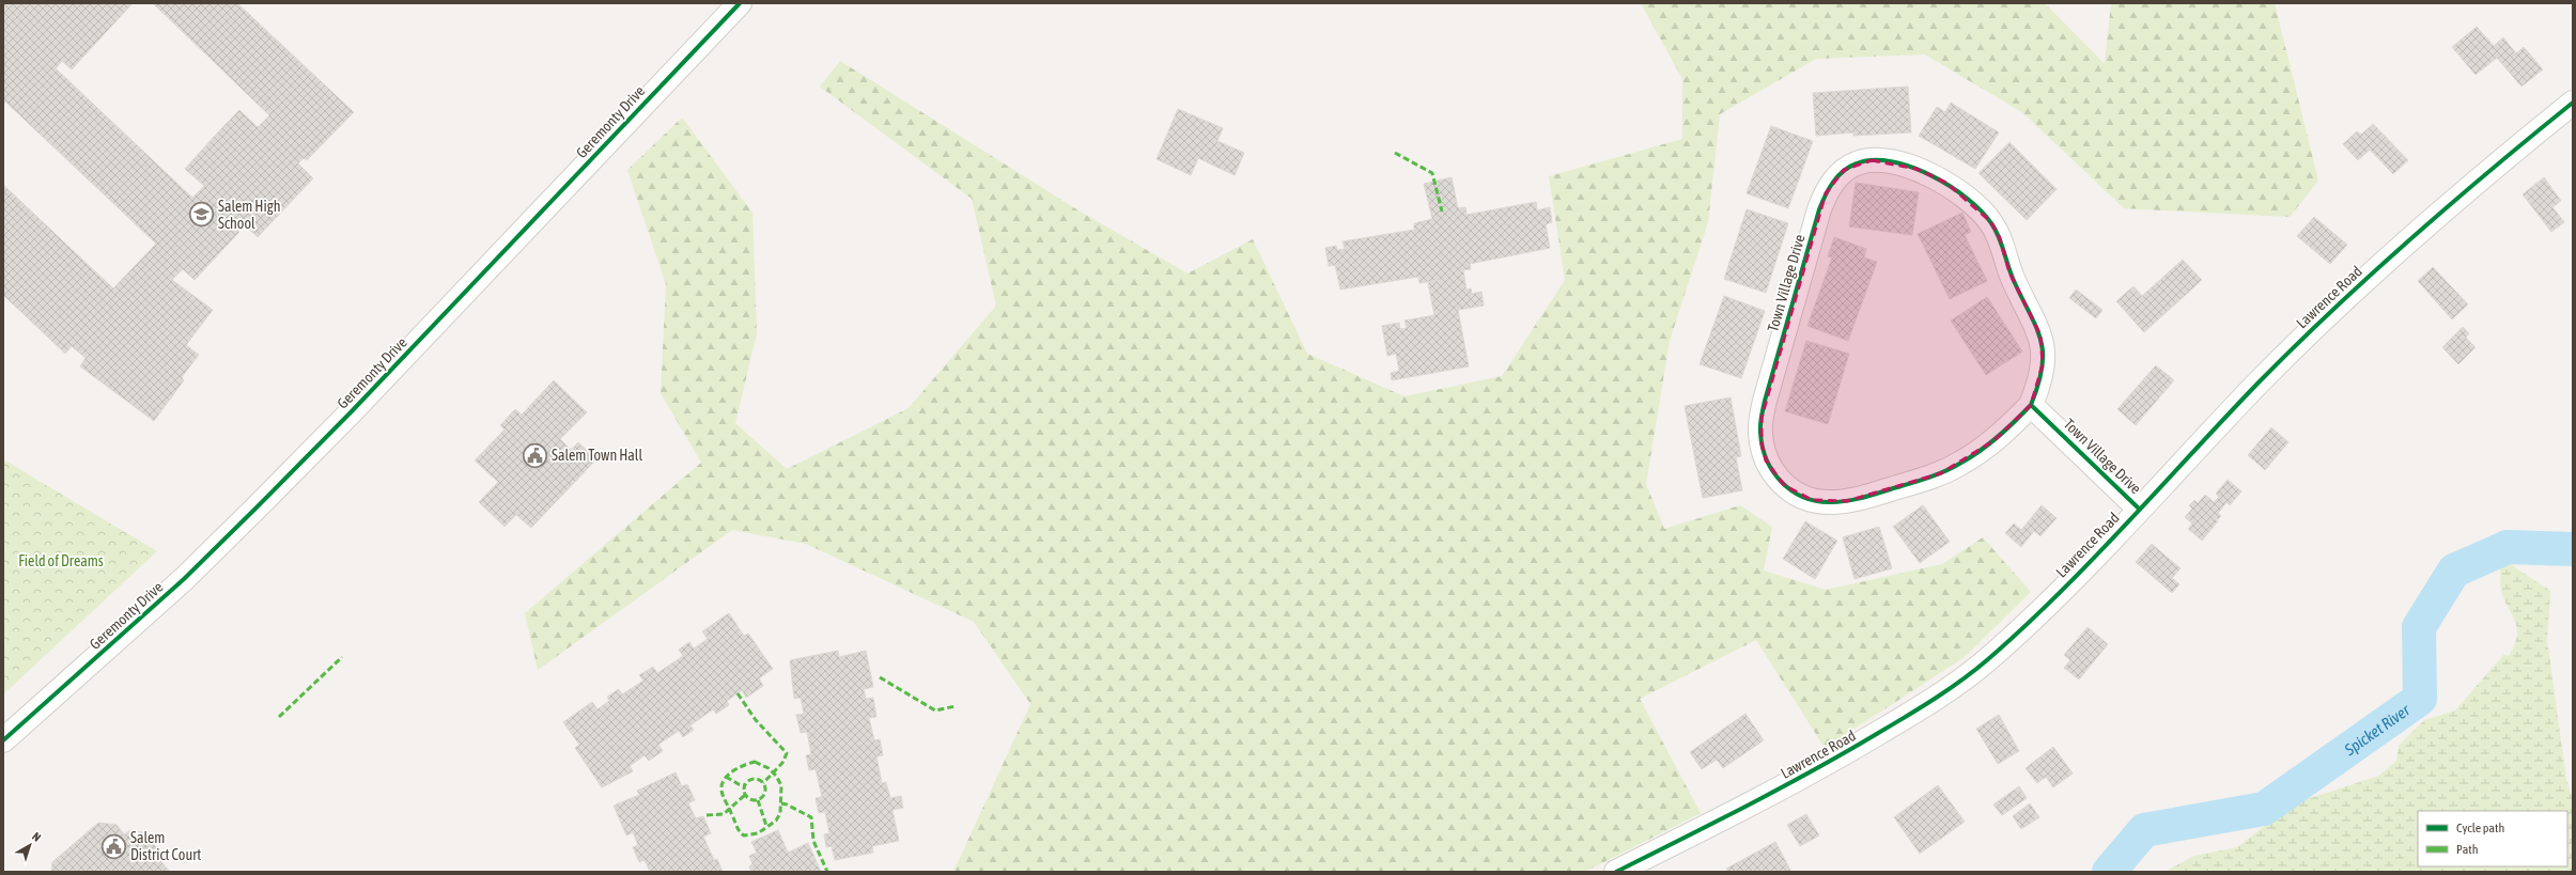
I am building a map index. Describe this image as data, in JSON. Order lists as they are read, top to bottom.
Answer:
{
  "streets": {
    "street": ["Geremonty Drive", "Town Village Drive", "Lawrence Road"]
  },
  "crossings": [
    ["Town Village Drive", "Lawrence Road"]
  ],
  "water": ["Spicket River"],
  "parks": ["Field of Dreams"],
  "places": {
    "school or university": ["Salem High School"],
    "public building": ["Salem Town Hall", "Salem District Court"]
  },
  "legend": ["Cycle path", "Path"],
  "north": "top right"
}
